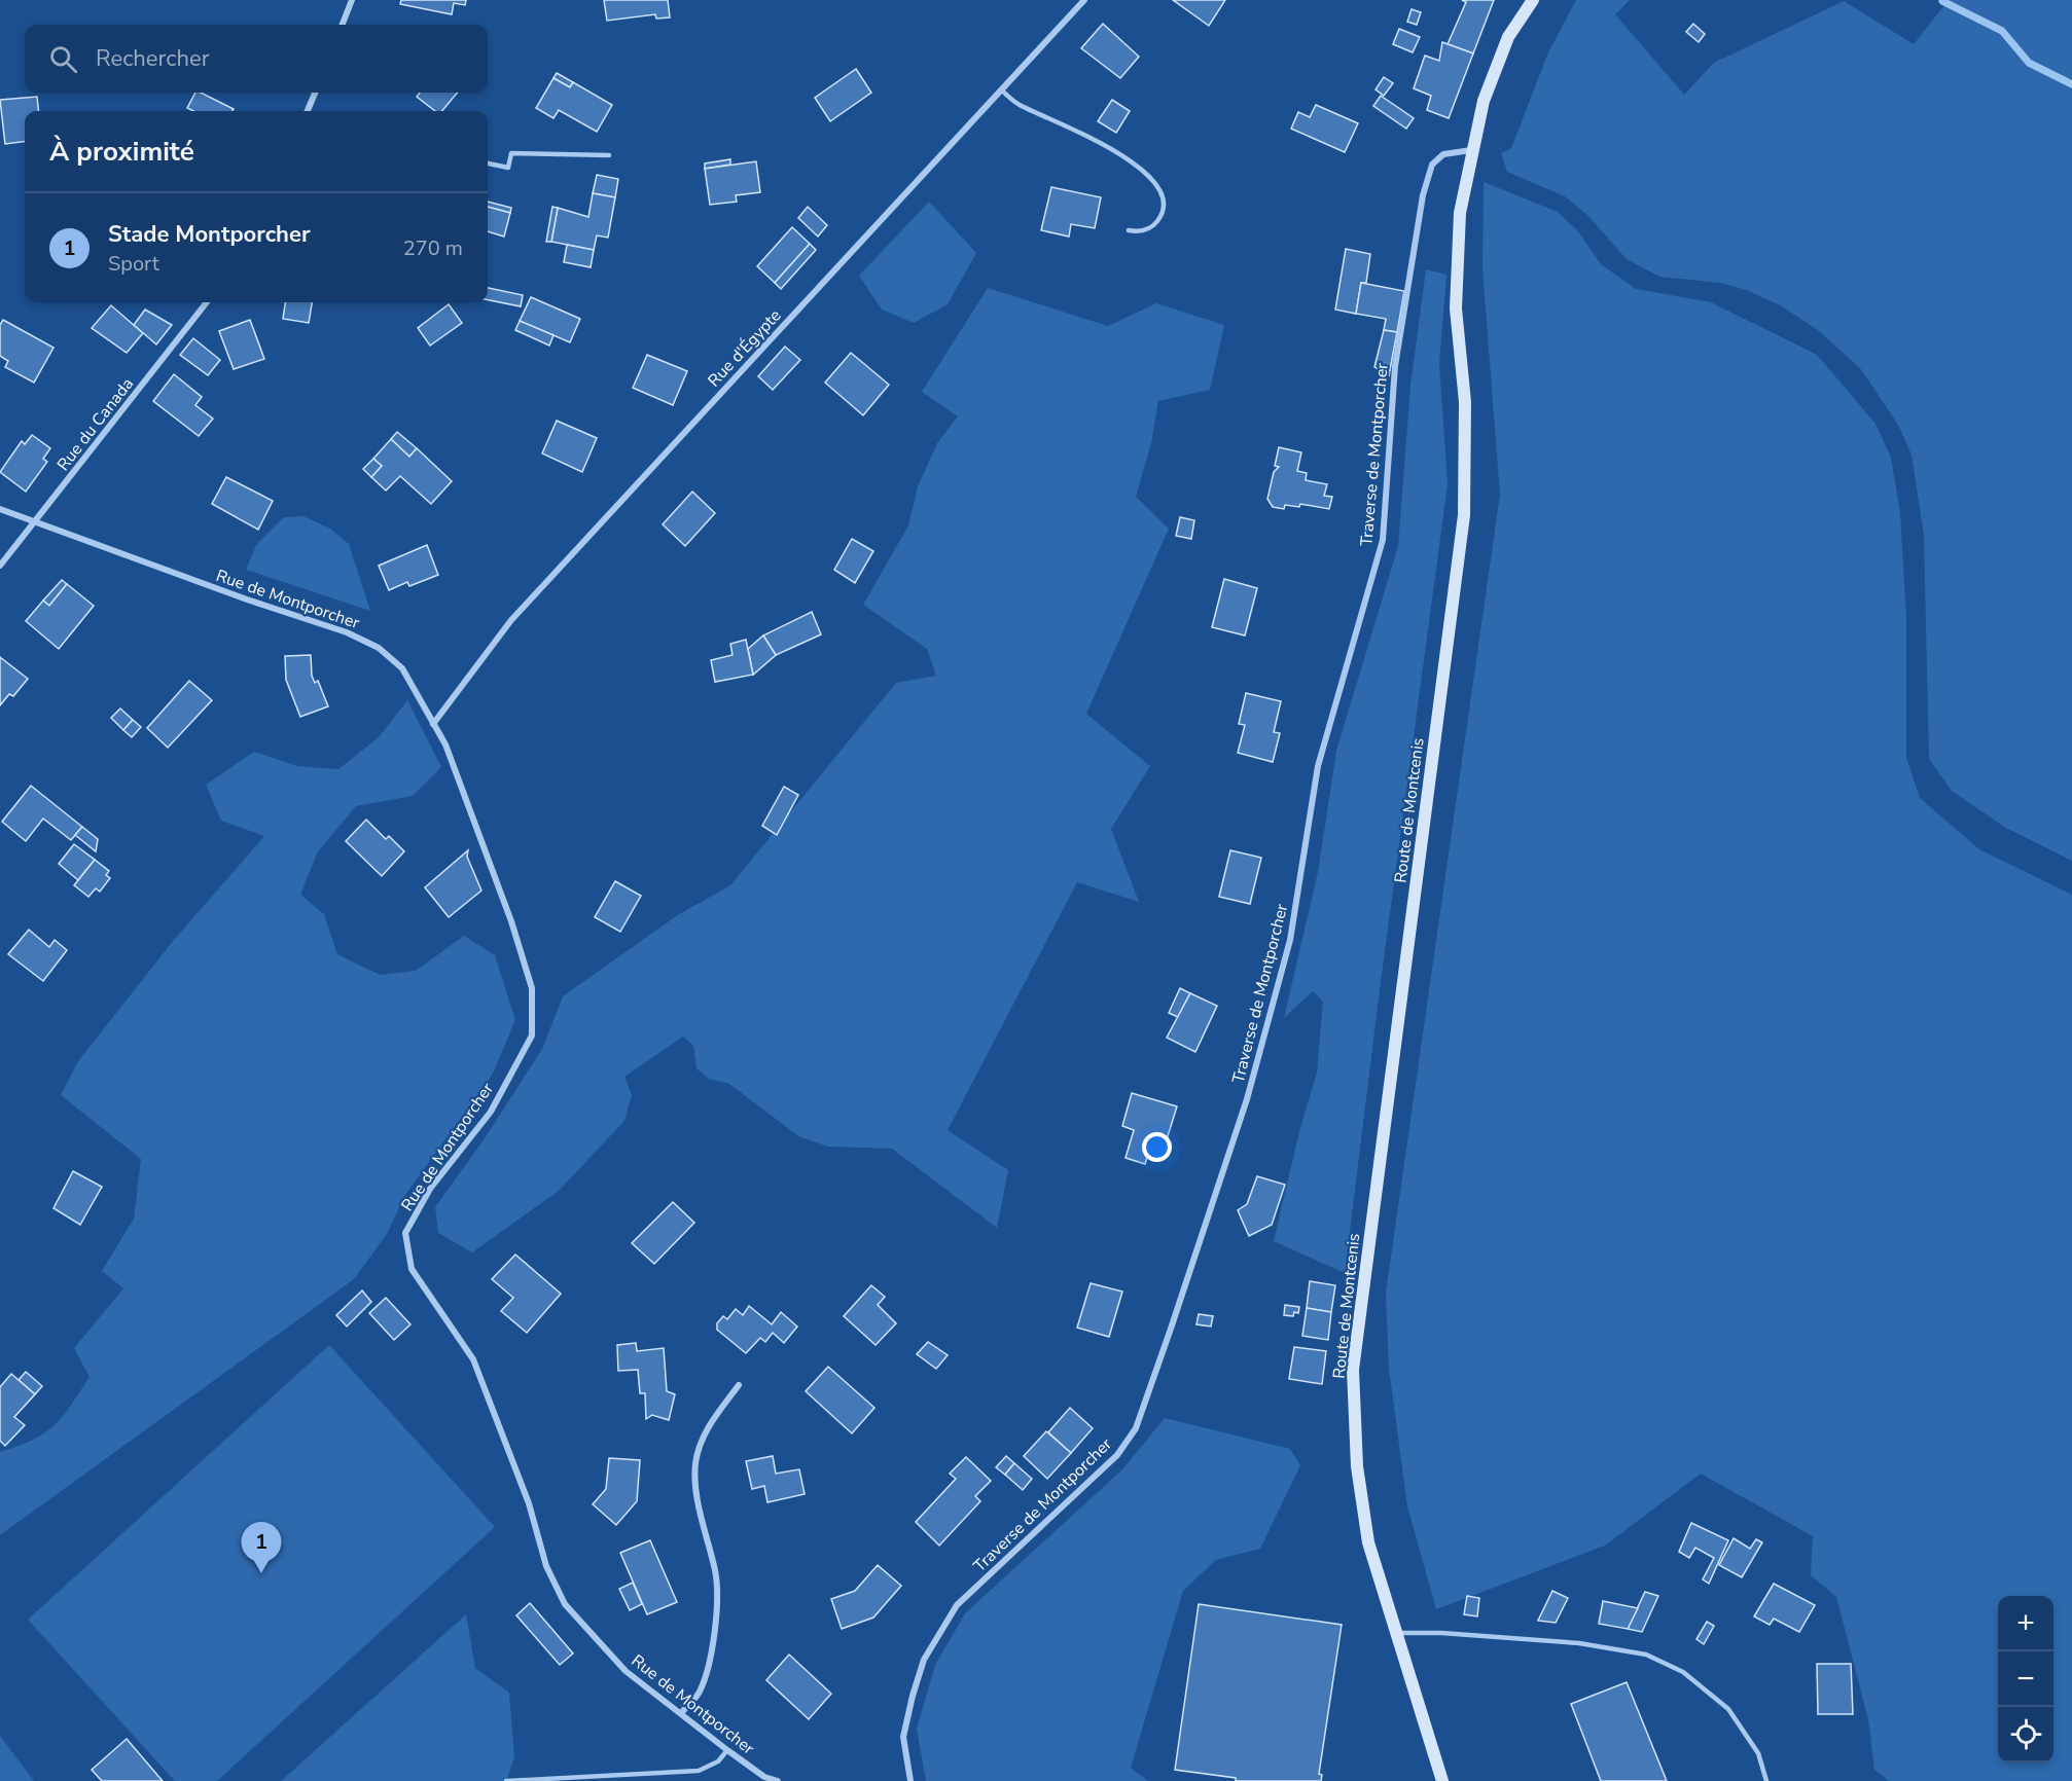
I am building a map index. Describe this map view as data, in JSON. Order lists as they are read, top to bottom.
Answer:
{
  "streets": {
    "main road": ["Route de Montcenis"],
    "street": [
      "Rue d'Égypte",
      "Rue du Canada",
      "Traverse de Montporcher",
      "Rue de Montporcher"
    ]
  },
  "crossings": [
    ["Rue d'Égypte", "Rue de Montporcher"],
    ["Rue du Canada", "Rue de Montporcher"],
    ["Traverse de Montporcher", "Route de Montcenis"]
  ],
  "page": {
    "search": "Rechercher",
    "heading": "À proximité",
    "list": [
      {
        "mark": "1",
        "name": "Stade Montporcher",
        "note": "Sport",
        "value": "270 m"
      }
    ],
    "pins": "1",
    "map_buttons": ["+", "−"]
  }
}
